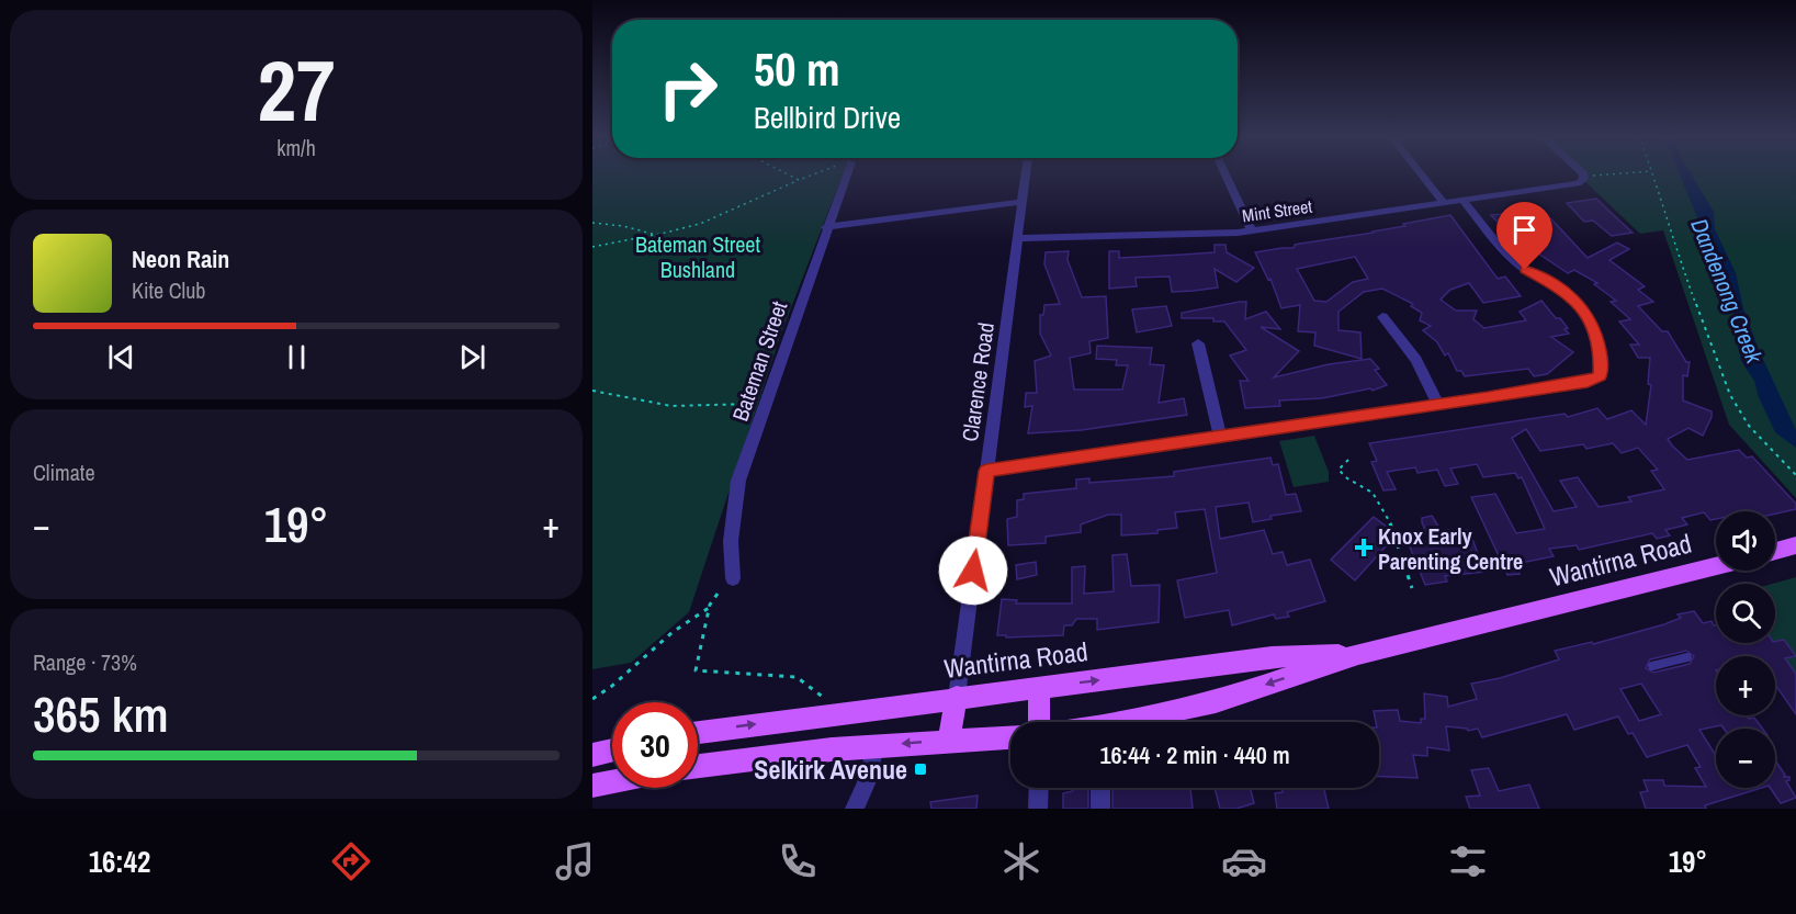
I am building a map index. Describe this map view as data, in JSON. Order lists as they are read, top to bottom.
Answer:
{
  "streets": {
    "main road": ["Wantirna Road"],
    "street": ["Mint Street", "Bateman Street", "Clarence Road"]
  },
  "crossings": [
    ["Mint Street", "Clarence Road"],
    ["Clarence Road", "Wantirna Road"]
  ],
  "water": ["Dandenong Creek"],
  "parks": ["Bateman Street Bushland"],
  "places": {
    "health": ["Knox Early Parenting Centre"],
    "transit": ["Selkirk Avenue"]
  },
  "page": {
    "tile": [
      ["27", "km/h"],
      "Climate",
      ["Range · 73%", "365 km"]
    ],
    "turn": ["50 m", "Bellbird Drive"],
    "song": ["Neon Rain", "Kite Club"],
    "heat": ["−", "19°", "+"],
    "map_buttons": ["+", "−"],
    "limit": "30",
    "trip": "16:44 · 2 min · 440 m",
    "tabs": ["16:42", "19°"]
  }
}
